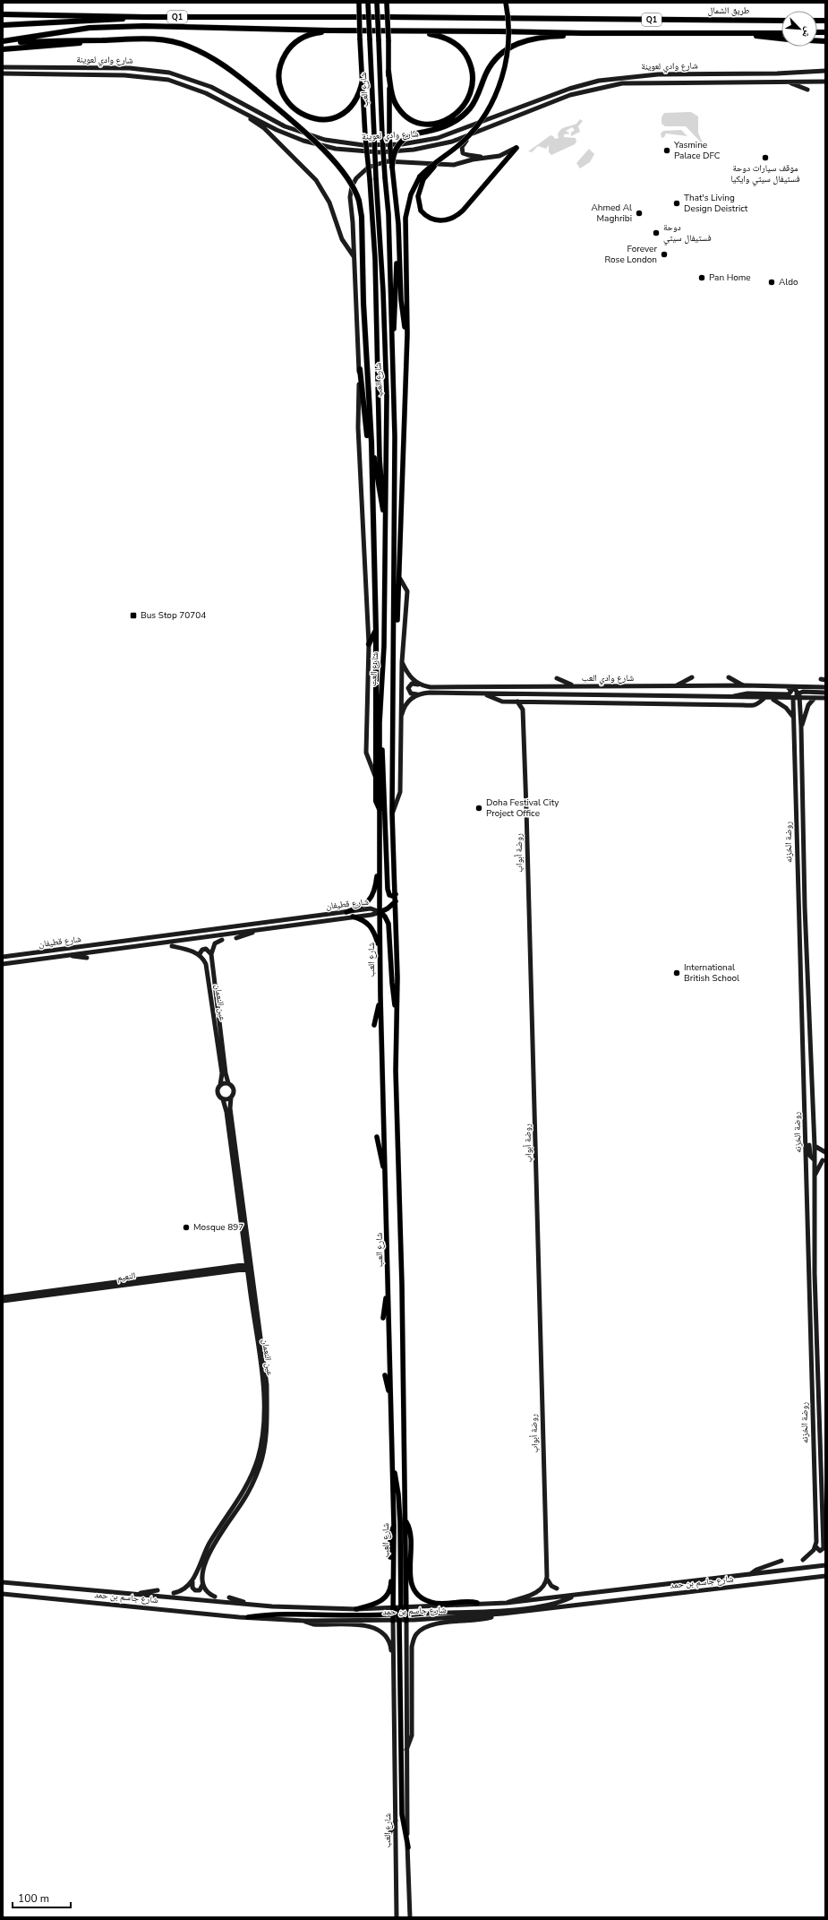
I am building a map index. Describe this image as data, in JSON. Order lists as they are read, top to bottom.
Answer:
{
  "streets": {
    "highway": ["طريق الشمال", "Q1"],
    "main road": ["شارع العب"],
    "street": [
      "شارع وادي لعوينة",
      "شارع وادي العب",
      "روضة الخزنه",
      "روضة أبواب",
      "شارع قطيفان",
      "عين النعمان",
      "النعيم",
      "شارع جاسم بن حمد"
    ]
  },
  "crossings": [
    ["شارع العب", "شارع قطيفان"],
    ["شارع العب", "شارع جاسم بن حمد"],
    ["شارع وادي العب", "روضة الخزنه"],
    ["عين النعمان", "النعيم"]
  ],
  "places": {
    "other": [
      "Yasmine Palace DFC",
      "موقف سيارات دوحة فستيفال سيتي وايكيا",
      "That's Living Design Deistrict",
      "Ahmed Al Maghribi",
      "دوحة فستيفال سيتي",
      "Forever Rose London",
      "Pan Home",
      "Aldo",
      "Doha Festival City Project Office",
      "International British School",
      "Mosque 897"
    ],
    "transit": ["Bus Stop 70704"]
  },
  "scale_bar": "100 m",
  "north": "bottom right"
}
